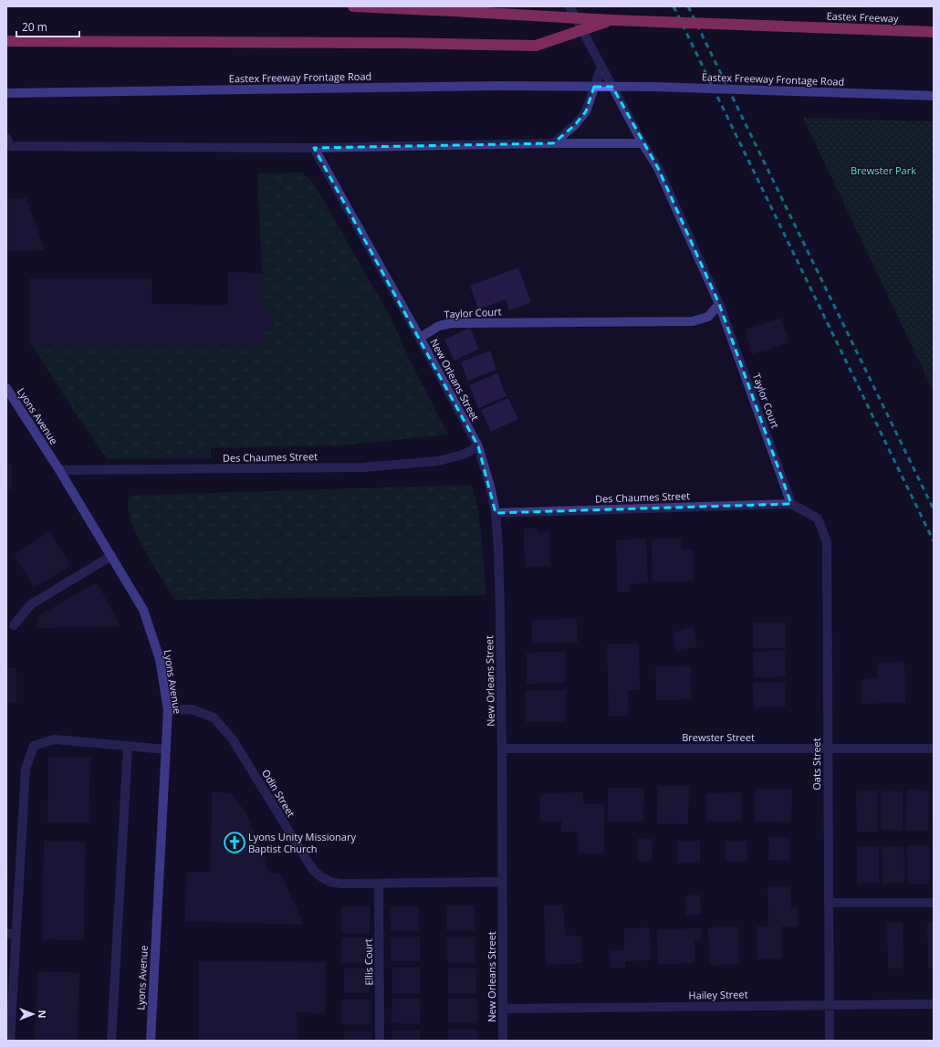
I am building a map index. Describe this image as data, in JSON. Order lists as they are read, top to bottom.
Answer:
{
  "streets": {
    "highway": ["Eastex Freeway"],
    "main road": ["Eastex Freeway Frontage Road", "Lyons Avenue"],
    "street": [
      "Taylor Court",
      "New Orleans Street",
      "Des Chaumes Street",
      "Brewster Street",
      "Oats Street",
      "Odin Street",
      "Ellis Court",
      "Hailey Street"
    ]
  },
  "crossings": [
    ["Taylor Court", "New Orleans Street"],
    ["Taylor Court", "Des Chaumes Street"],
    ["Taylor Court", "Oats Street"],
    ["New Orleans Street", "Des Chaumes Street"],
    ["New Orleans Street", "Brewster Street"],
    ["New Orleans Street", "Odin Street"],
    ["New Orleans Street", "Hailey Street"],
    ["Lyons Avenue", "Des Chaumes Street"],
    ["Lyons Avenue", "Odin Street"],
    ["Des Chaumes Street", "Oats Street"],
    ["Brewster Street", "Oats Street"],
    ["Oats Street", "Hailey Street"],
    ["Odin Street", "Ellis Court"]
  ],
  "parks": ["Brewster Park"],
  "places": {
    "church": ["Lyons Unity Missionary Baptist Church"]
  },
  "scale_bar": "20 m",
  "north": "right"
}
